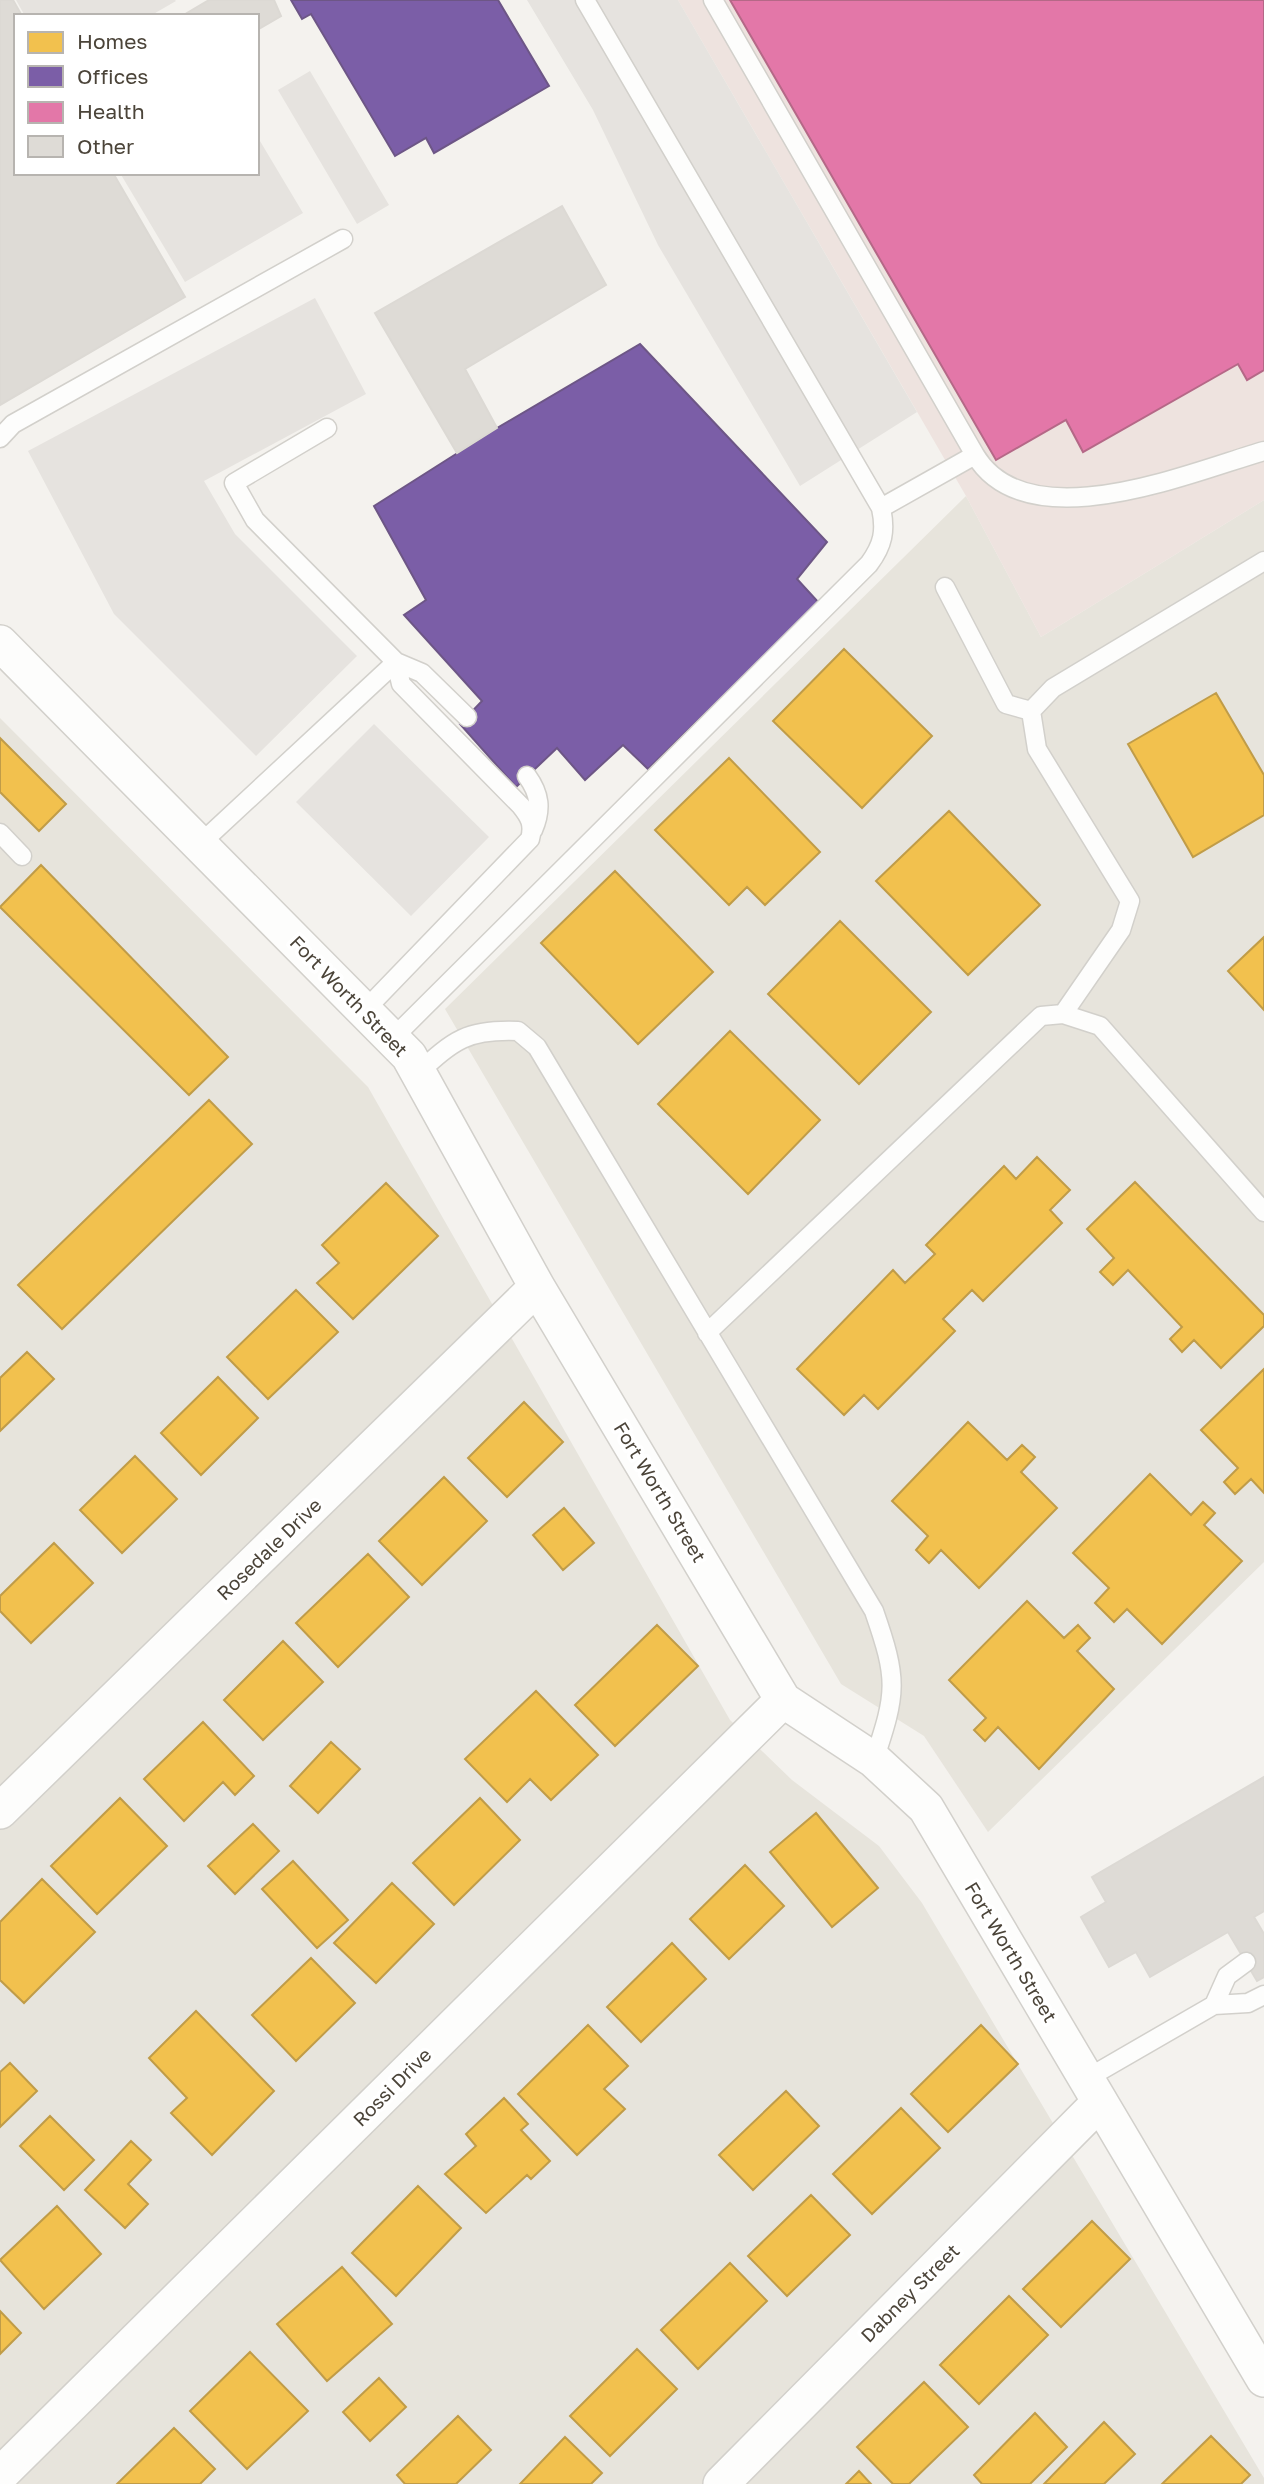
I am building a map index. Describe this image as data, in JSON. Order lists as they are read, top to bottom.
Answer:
{
  "streets": {
    "street": [
      "Fort Worth Street",
      "Rosedale Drive",
      "Rossi Drive",
      "Dabney Street"
    ]
  },
  "crossings": [
    ["Fort Worth Street", "Rosedale Drive"],
    ["Fort Worth Street", "Rossi Drive"],
    ["Fort Worth Street", "Dabney Street"]
  ],
  "legend": [
    "Homes",
    "Offices",
    "Health",
    "Other"
  ]
}
